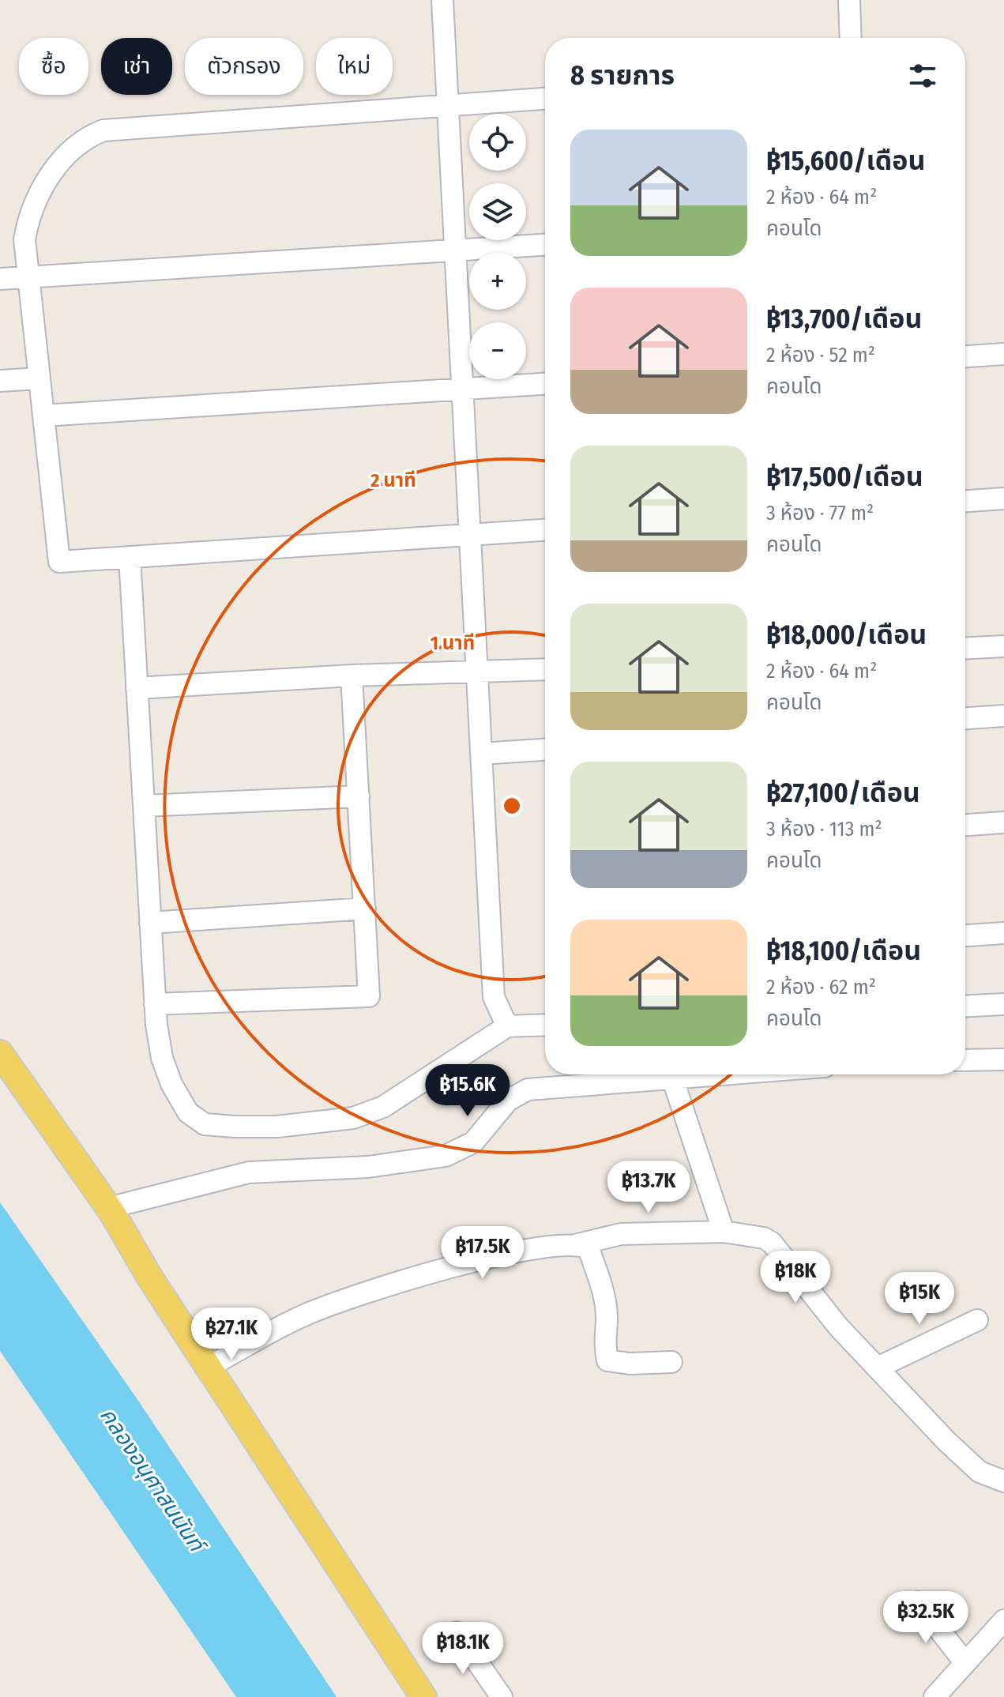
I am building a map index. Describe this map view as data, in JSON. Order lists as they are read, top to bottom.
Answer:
{
  "water": ["คลองอนุศาสนนันท์"],
  "page": {
    "chip": [
      "ซื้อ",
      "เช่า",
      "ตัวกรอง",
      "ใหม่"
    ],
    "heading": "8 รายการ",
    "map_buttons": ["+", "−"],
    "list": [
      {
        "name": "฿15,600/เดือน",
        "note": "2 ห้อง · 64 m² · คอนโด"
      },
      {
        "name": "฿13,700/เดือน",
        "note": "2 ห้อง · 52 m² · คอนโด"
      },
      {
        "name": "฿17,500/เดือน",
        "note": "3 ห้อง · 77 m² · คอนโด"
      },
      {
        "name": "฿18,000/เดือน",
        "note": "2 ห้อง · 64 m² · คอนโด"
      },
      {
        "name": "฿27,100/เดือน",
        "note": "3 ห้อง · 113 m² · คอนโด"
      },
      {
        "name": "฿18,100/เดือน",
        "note": "2 ห้อง · 62 m² · คอนโด"
      }
    ],
    "price": [
      "฿15.6K",
      "฿13.7K",
      "฿17.5K",
      "฿18K",
      "฿15K",
      "฿27.1K",
      "฿32.5K",
      "฿18.1K"
    ]
  },
  "rings": ["2 นาที", "1 นาที"]
}
